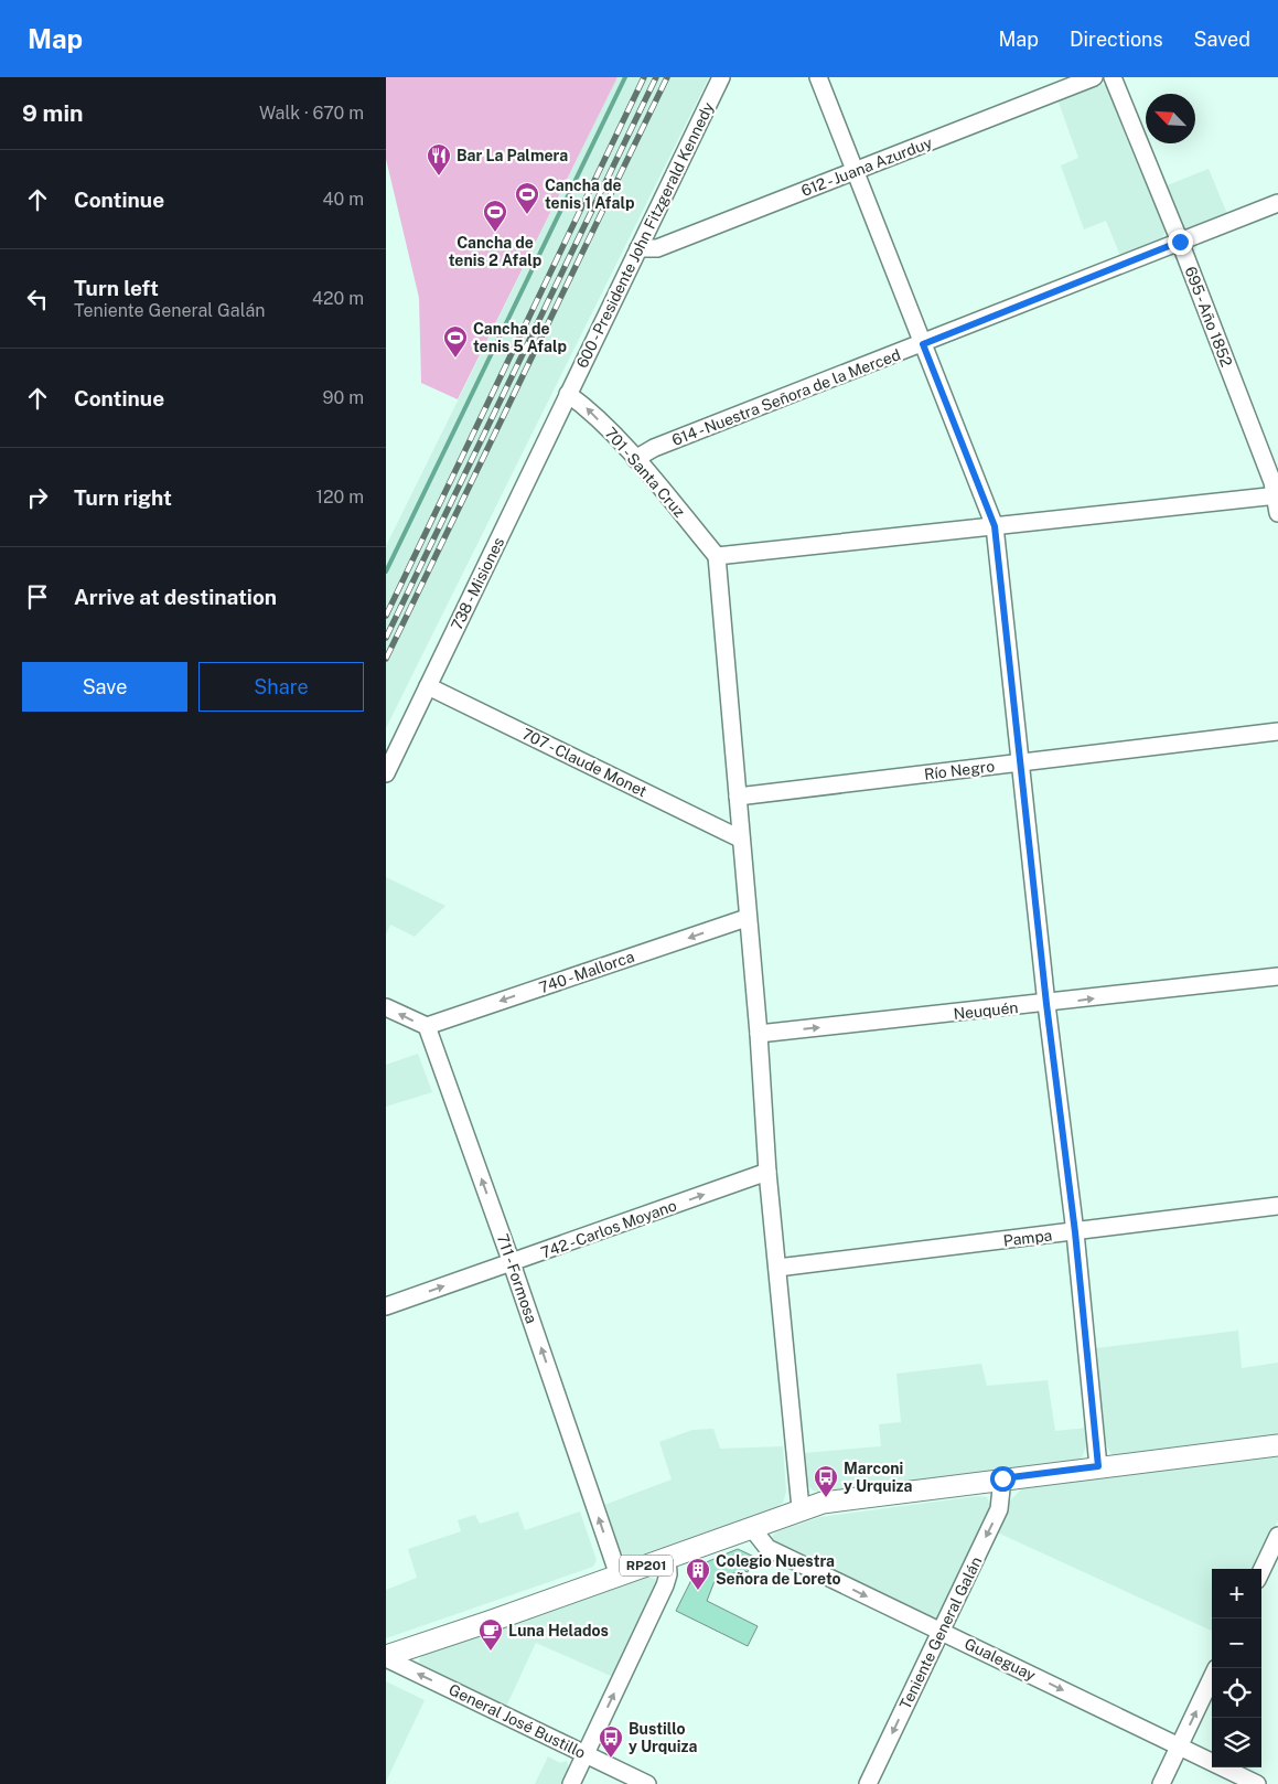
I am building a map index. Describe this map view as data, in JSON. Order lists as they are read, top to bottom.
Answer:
{
  "streets": {
    "main road": ["RP201"],
    "street": [
      "612 - Juana Azurduy",
      "600 - Presidente John Fitzgerald Kennedy",
      "695 - Año 1852",
      "614 - Nuestra Señora de la Merced",
      "701 - Santa Cruz",
      "738 - Misiones",
      "707 - Claude Monet",
      "Río Negro",
      "740 - Mallorca",
      "Neuquén",
      "742 - Carlos Moyano",
      "Pampa",
      "711 - Formosa",
      "Teniente General Galán",
      "Gualeguay",
      "General José Bustillo"
    ]
  },
  "crossings": [
    ["612 - Juana Azurduy", "600 - Presidente John Fitzgerald Kennedy"],
    ["600 - Presidente John Fitzgerald Kennedy", "701 - Santa Cruz"],
    ["600 - Presidente John Fitzgerald Kennedy", "738 - Misiones"],
    ["695 - Año 1852", "614 - Nuestra Señora de la Merced"],
    ["614 - Nuestra Señora de la Merced", "701 - Santa Cruz"],
    ["701 - Santa Cruz", "738 - Misiones"],
    ["738 - Misiones", "707 - Claude Monet"],
    ["740 - Mallorca", "711 - Formosa"],
    ["742 - Carlos Moyano", "711 - Formosa"],
    ["711 - Formosa", "RP201"],
    ["RP201", "Teniente General Galán"],
    ["RP201", "Gualeguay"],
    ["RP201", "General José Bustillo"],
    ["Teniente General Galán", "Gualeguay"]
  ],
  "one_way": [
    "701 - Santa Cruz",
    "740 - Mallorca",
    "Neuquén",
    "742 - Carlos Moyano",
    "711 - Formosa",
    "Teniente General Galán",
    "Gualeguay",
    "General José Bustillo"
  ],
  "places": {
    "restaurant": ["Bar La Palmera"],
    "sports": ["Cancha de tenis 1 Afalp", "Cancha de tenis 2 Afalp", "Cancha de tenis 5 Afalp"],
    "bus stop": ["Marconi y Urquiza", "Bustillo y Urquiza"],
    "building": ["Colegio Nuestra Señora de Loreto"],
    "cafe": ["Luna Helados"]
  },
  "north": "top left",
  "page": {
    "header": "Map",
    "nav": ["Map", "Directions", "Saved"],
    "heading": ["9 min", "Walk · 670 m"],
    "list": [
      ["Continue", "40 m"],
      ["Turn left", "Teniente General Galán", "420 m"],
      ["Continue", "90 m"],
      ["Turn right", "120 m"],
      "Arrive at destination"
    ],
    "buttons": ["Save", "Share"],
    "map_buttons": ["+", "−"]
  }
}
